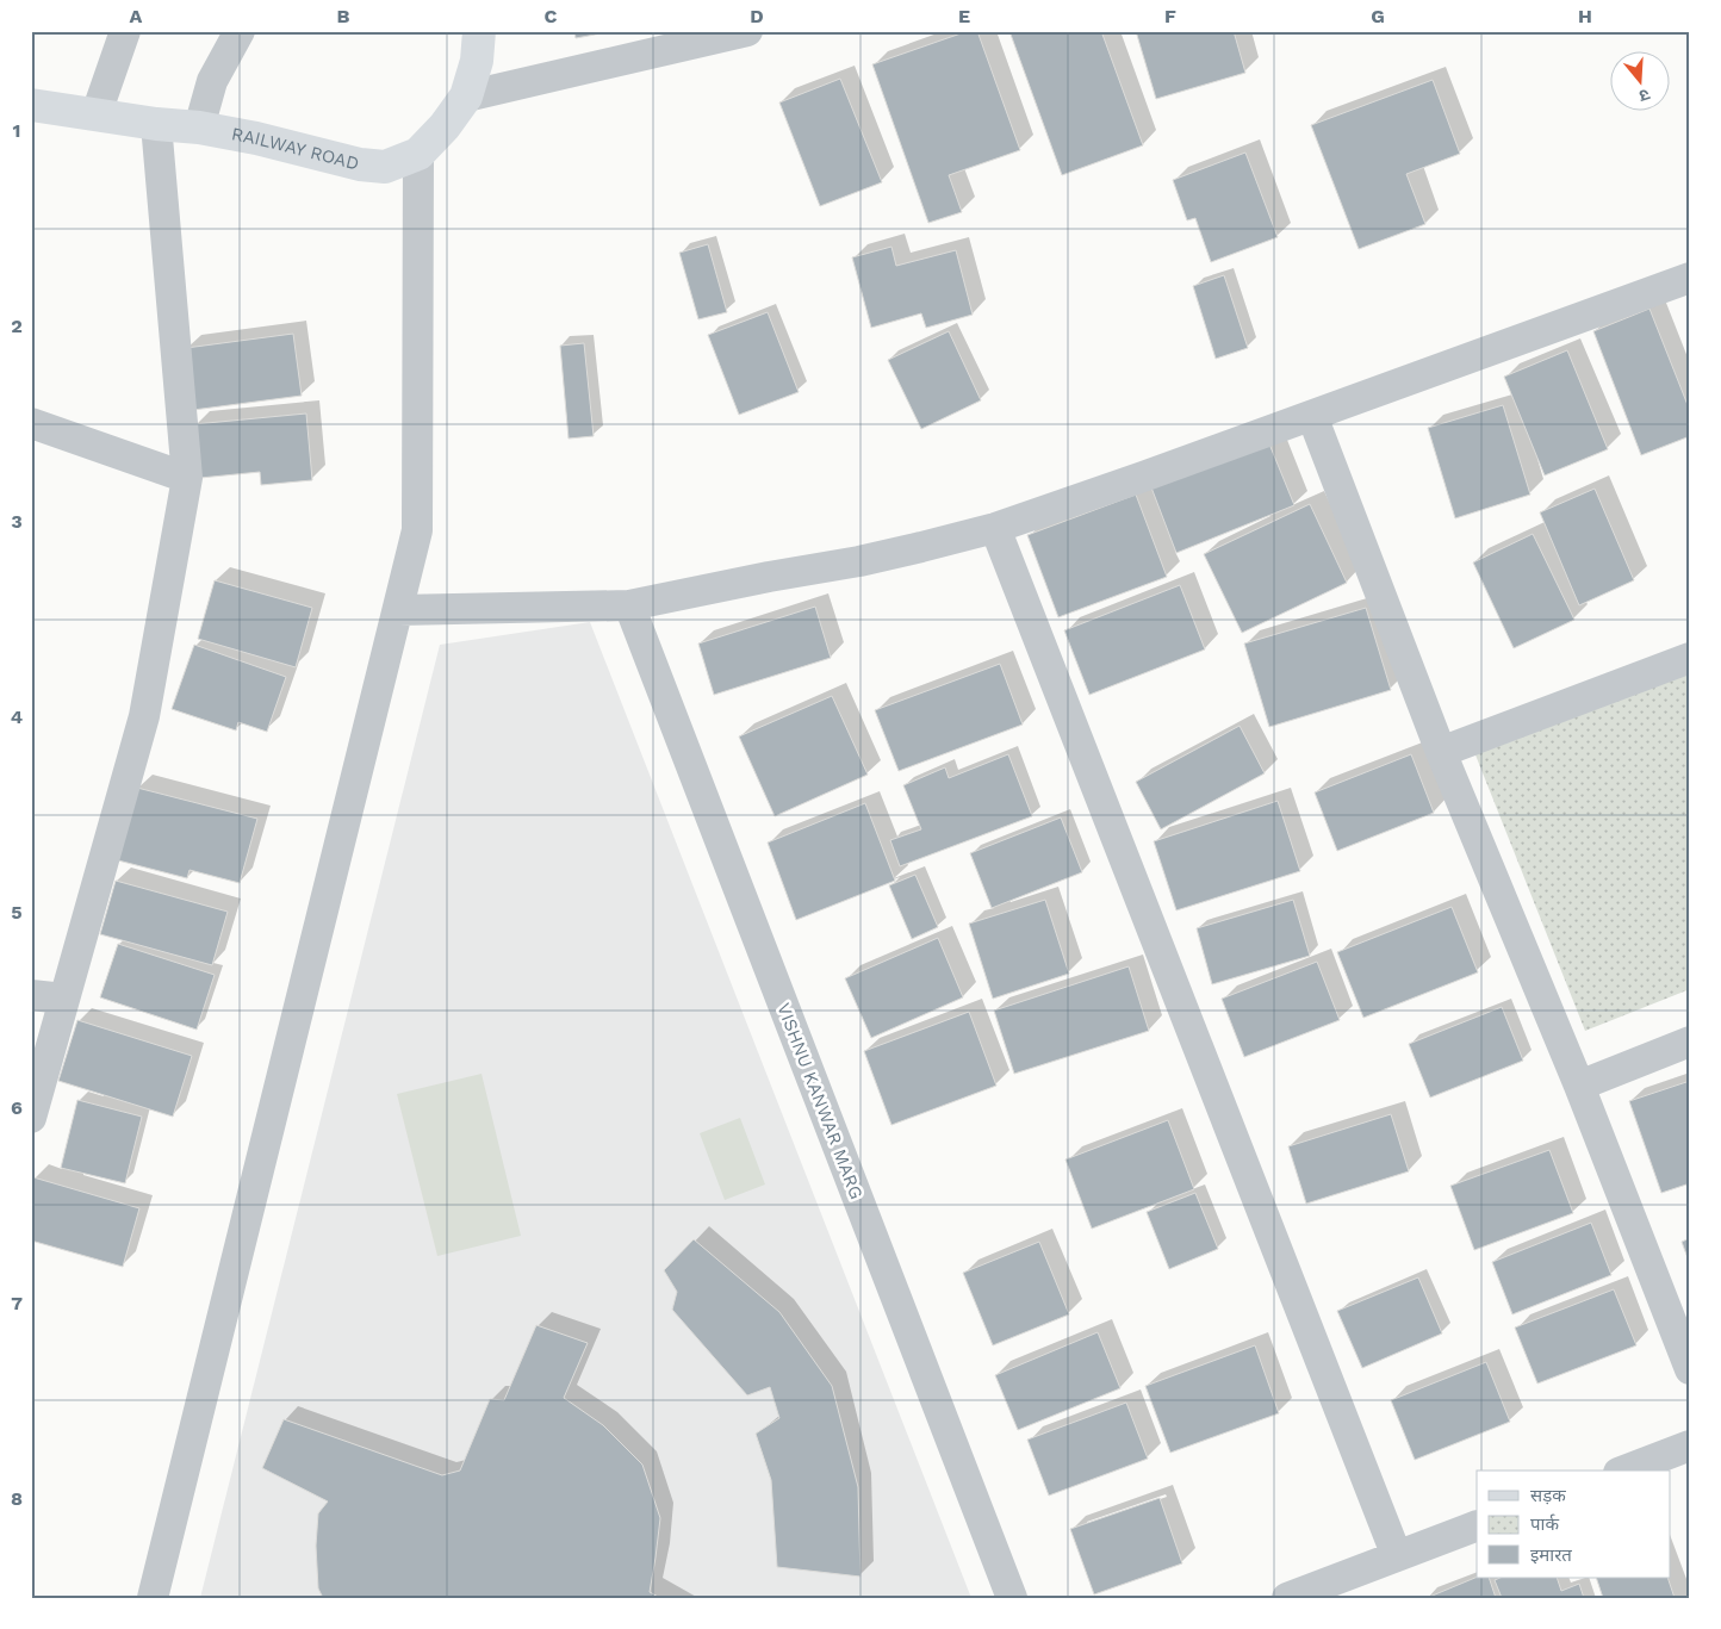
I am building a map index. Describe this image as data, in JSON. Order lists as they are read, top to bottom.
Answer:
{
  "streets": {
    "street": ["RAILWAY ROAD", "VISHNU KANWAR MARG"]
  },
  "legend": ["सड़क", "पार्क", "इमारत"],
  "north": "bottom",
  "grid": {
    "columns": [
      "A",
      "B",
      "C",
      "D",
      "E",
      "F",
      "G",
      "H"
    ],
    "rows": [
      "1",
      "2",
      "3",
      "4",
      "5",
      "6",
      "7",
      "8"
    ]
  }
}
